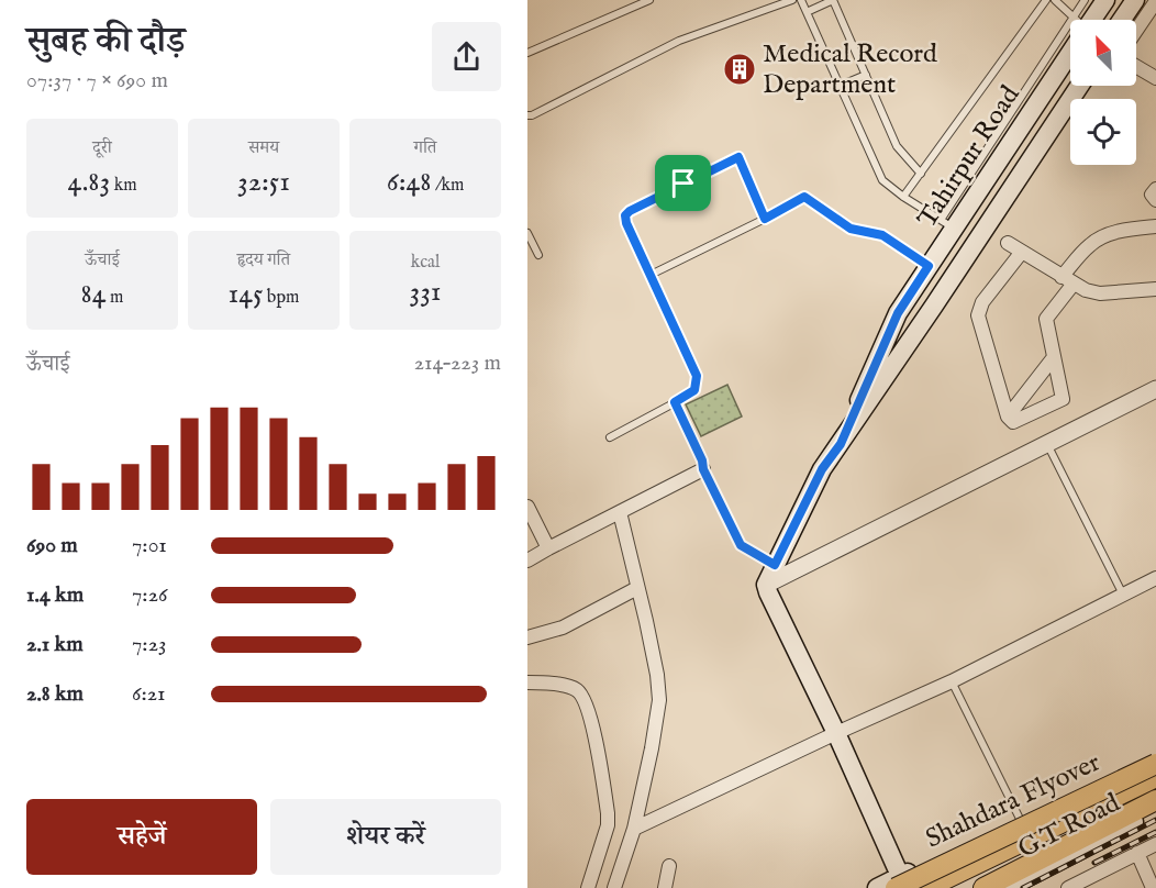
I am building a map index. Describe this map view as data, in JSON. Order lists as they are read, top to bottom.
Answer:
{
  "streets": {
    "highway": ["Shahdara Flyover"],
    "main road": ["Tahirpur Road", "G.T Road"]
  },
  "crossings": [
    ["Shahdara Flyover", "G.T Road"]
  ],
  "places": {
    "building": ["Medical Record Department"]
  },
  "north": "top left",
  "page": {
    "heading": ["सुबह की दौड़", "07:37 · 7 × 690 m"],
    "stats": [
      ["दूरी", "4.83 km"],
      ["समय", "32:51"],
      ["गति", "6:48 /km"],
      ["ऊँचाई", "84 m"],
      ["हृदय गति", "145 bpm"],
      ["kcal", "331"]
    ],
    "chart": ["ऊँचाई", "214–223 m"],
    "list": [
      {
        "name": "690 m",
        "note": "7:01"
      },
      {
        "name": "1.4 km",
        "note": "7:26"
      },
      {
        "name": "2.1 km",
        "note": "7:23"
      },
      {
        "name": "2.8 km",
        "note": "6:21"
      }
    ],
    "buttons": ["सहेजें", "शेयर करें"]
  }
}
